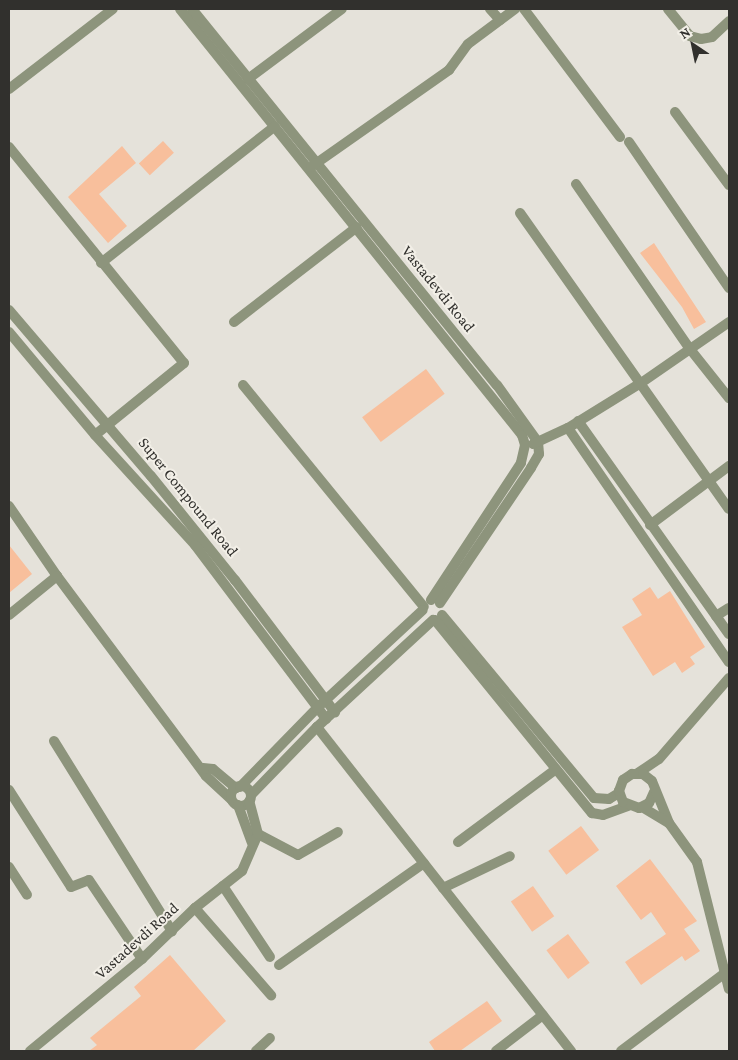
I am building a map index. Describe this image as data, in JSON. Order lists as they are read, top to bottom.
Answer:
{
  "streets": {
    "street": ["Vastadevdi Road", "Super Compound Road"]
  },
  "north": "top left"
}
